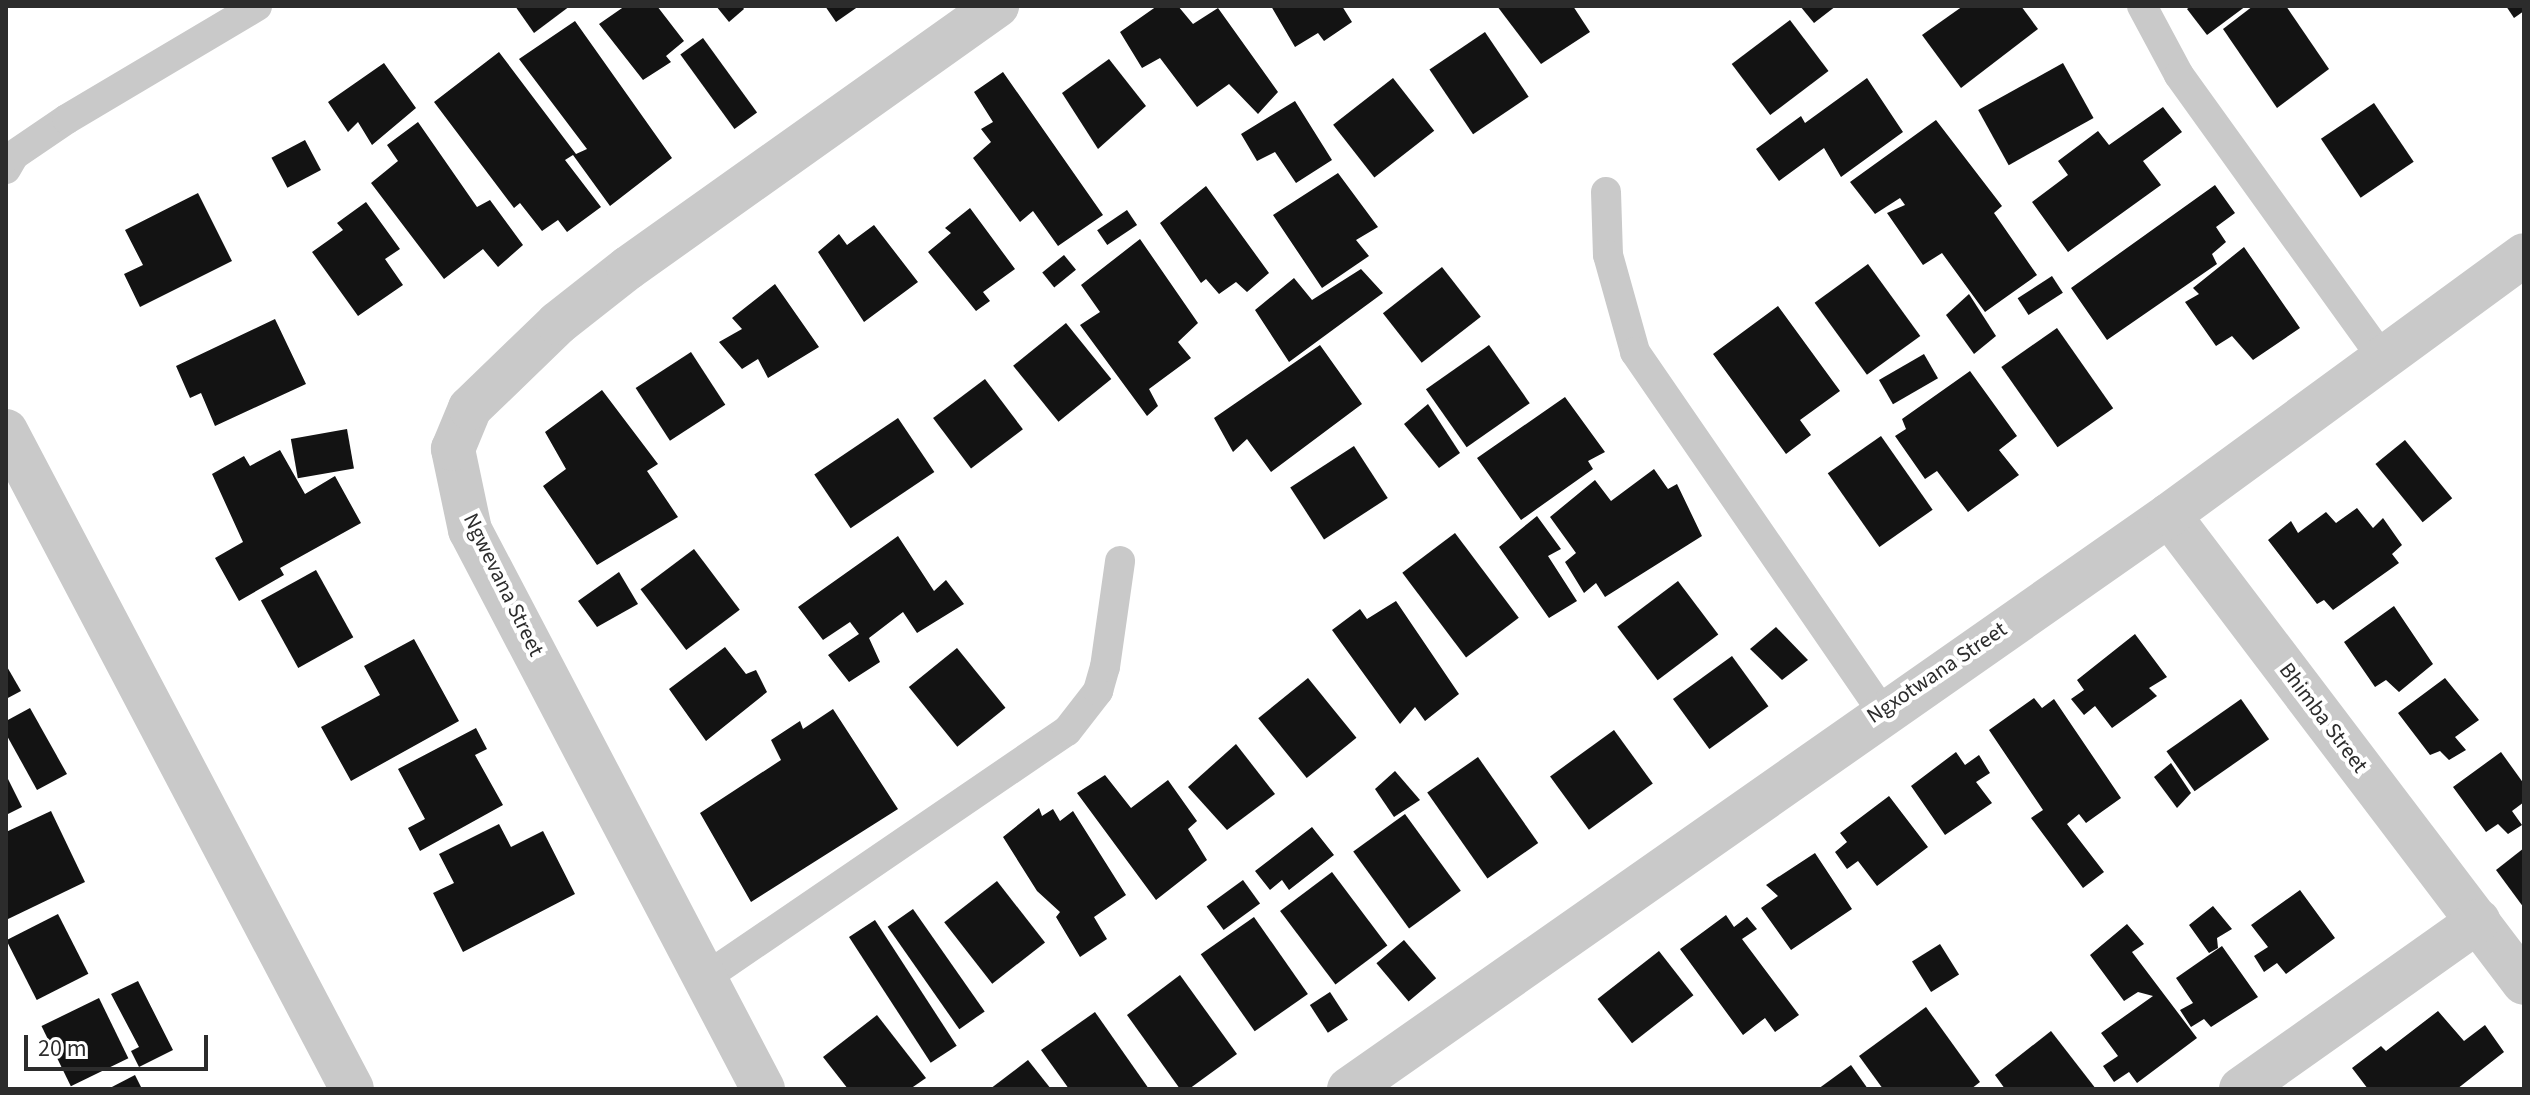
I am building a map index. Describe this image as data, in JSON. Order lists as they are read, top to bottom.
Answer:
{
  "streets": {
    "street": ["Ngwevana Street", "Ngxotwana Street", "Bhimba Street"]
  },
  "crossings": [
    ["Ngxotwana Street", "Bhimba Street"]
  ],
  "scale_bar": "20 m"
}
